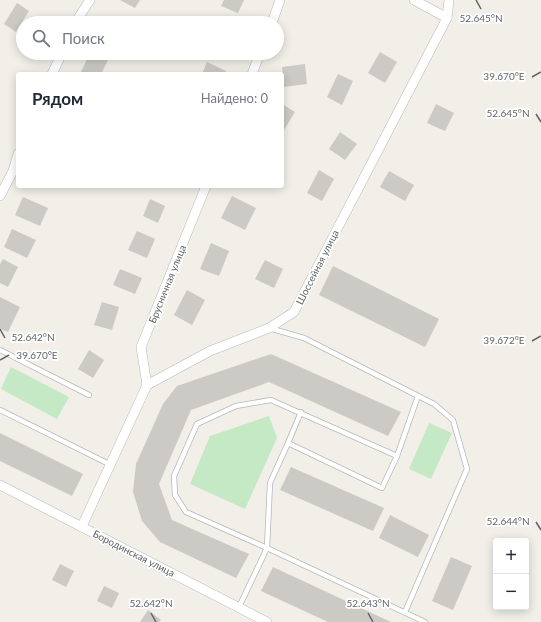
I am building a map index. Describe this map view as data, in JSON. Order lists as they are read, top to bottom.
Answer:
{
  "streets": {
    "street": ["Шоссейная улица", "Брусничная улица", "Бородинская улица"]
  },
  "crossings": [
    ["Шоссейная улица", "Брусничная улица"]
  ],
  "page": {
    "search": "Поиск",
    "heading": ["Рядом", "Найдено: 0"],
    "map_buttons": ["+", "−"]
  },
  "coordinates": [
    "52.645°N",
    "39.670°E",
    "52.642°N",
    "39.672°E",
    "52.644°N",
    "52.643°N"
  ]
}
